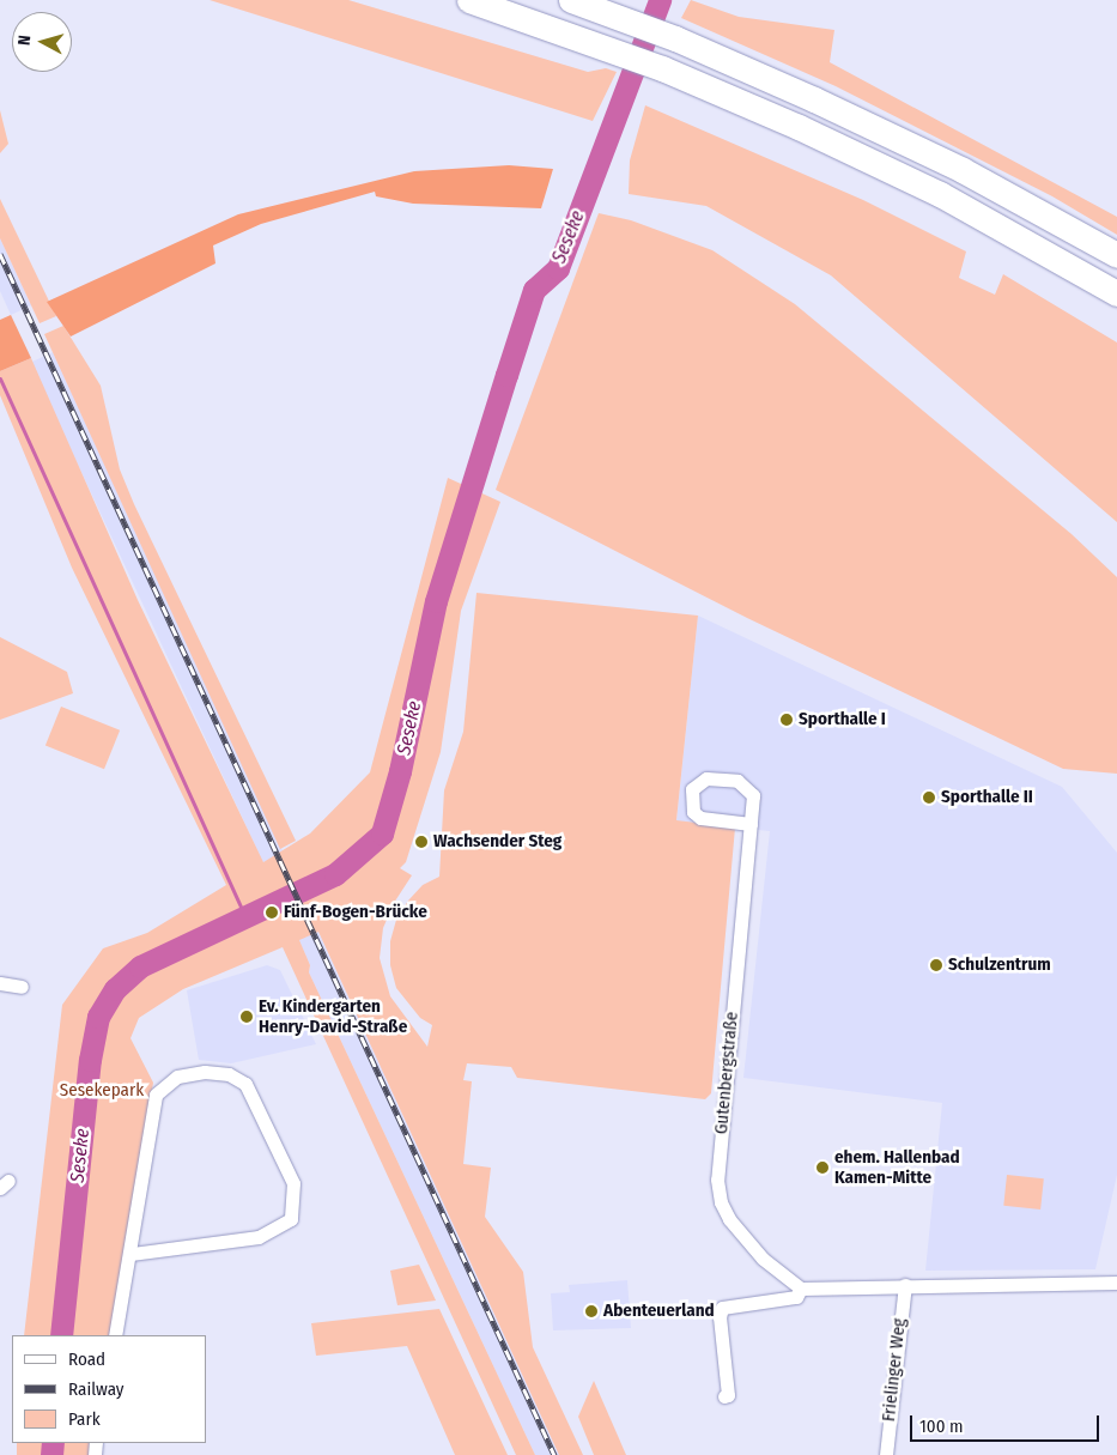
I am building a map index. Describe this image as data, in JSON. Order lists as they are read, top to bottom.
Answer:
{
  "streets": {
    "street": ["Gutenbergstraße", "Frielinger Weg"]
  },
  "water": ["Seseke"],
  "parks": ["Sesekepark"],
  "places": [
    "Sporthalle I",
    "Sporthalle II",
    "Wachsender Steg",
    "Fünf-Bogen-Brücke",
    "Schulzentrum",
    "Ev. Kindergarten Henry-David-Straße",
    "ehem. Hallenbad Kamen-Mitte",
    "Abenteuerland"
  ],
  "legend": ["Road", "Railway", "Park"],
  "scale_bar": "100 m",
  "north": "left"
}
